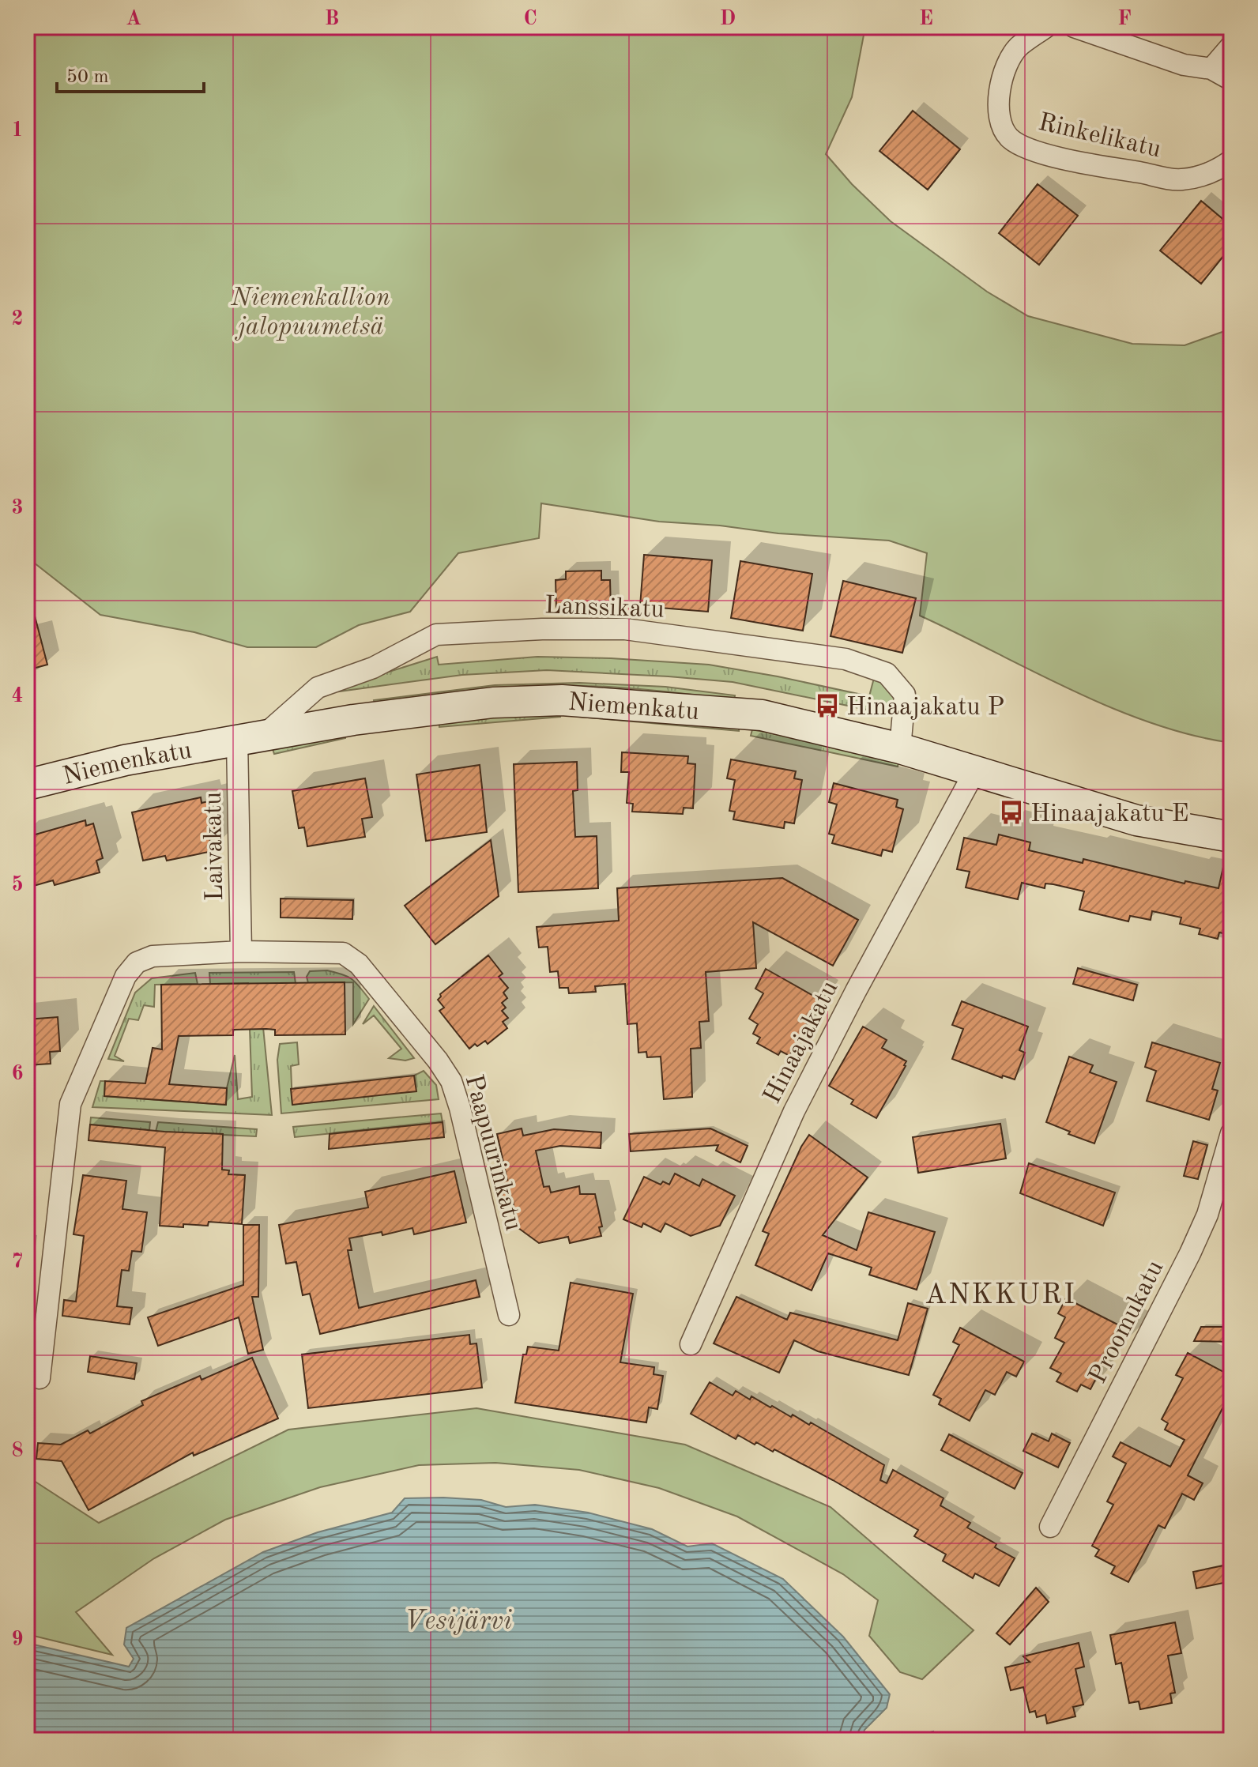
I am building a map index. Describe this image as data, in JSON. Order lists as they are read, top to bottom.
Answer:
{
  "streets": {
    "street": [
      "Rinkelikatu",
      "Lanssikatu",
      "Niemenkatu",
      "Laivakatu",
      "Hinaajakatu",
      "Paapuurinkatu",
      "Proomukatu"
    ]
  },
  "crossings": [
    ["Lanssikatu", "Niemenkatu"],
    ["Lanssikatu", "Laivakatu"],
    ["Niemenkatu", "Laivakatu"],
    ["Niemenkatu", "Hinaajakatu"],
    ["Laivakatu", "Paapuurinkatu"]
  ],
  "districts": ["ANKKURI"],
  "water": ["Vesijärvi"],
  "parks": ["Niemenkallion jalopuumetsä"],
  "places": {
    "bus stop": ["Hinaajakatu P", "Hinaajakatu E"]
  },
  "scale_bar": "50 m",
  "grid": {
    "columns": [
      "A",
      "B",
      "C",
      "D",
      "E",
      "F"
    ],
    "rows": [
      "1",
      "2",
      "3",
      "4",
      "5",
      "6",
      "7",
      "8",
      "9"
    ]
  }
}
